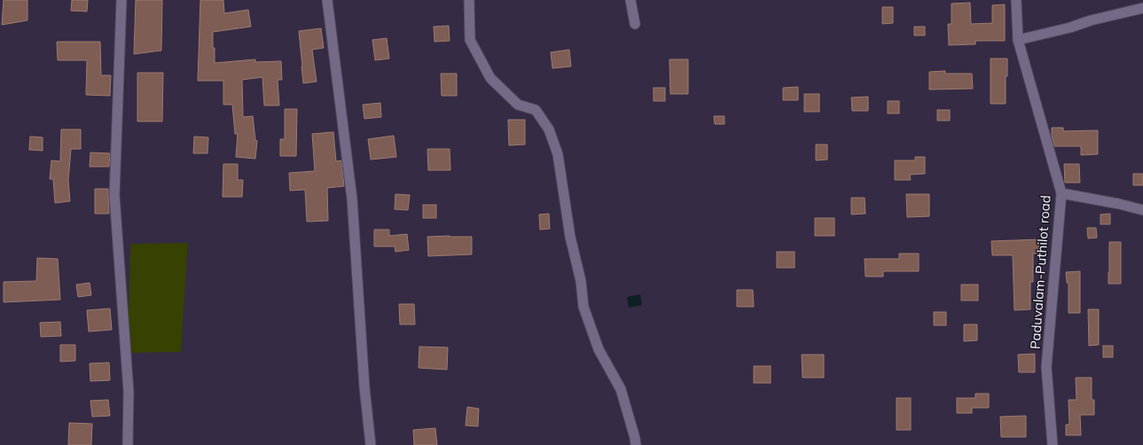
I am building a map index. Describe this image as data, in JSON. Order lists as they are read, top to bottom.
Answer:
{
  "streets": {
    "street": ["Paduvalam-Puthilot road"]
  }
}
